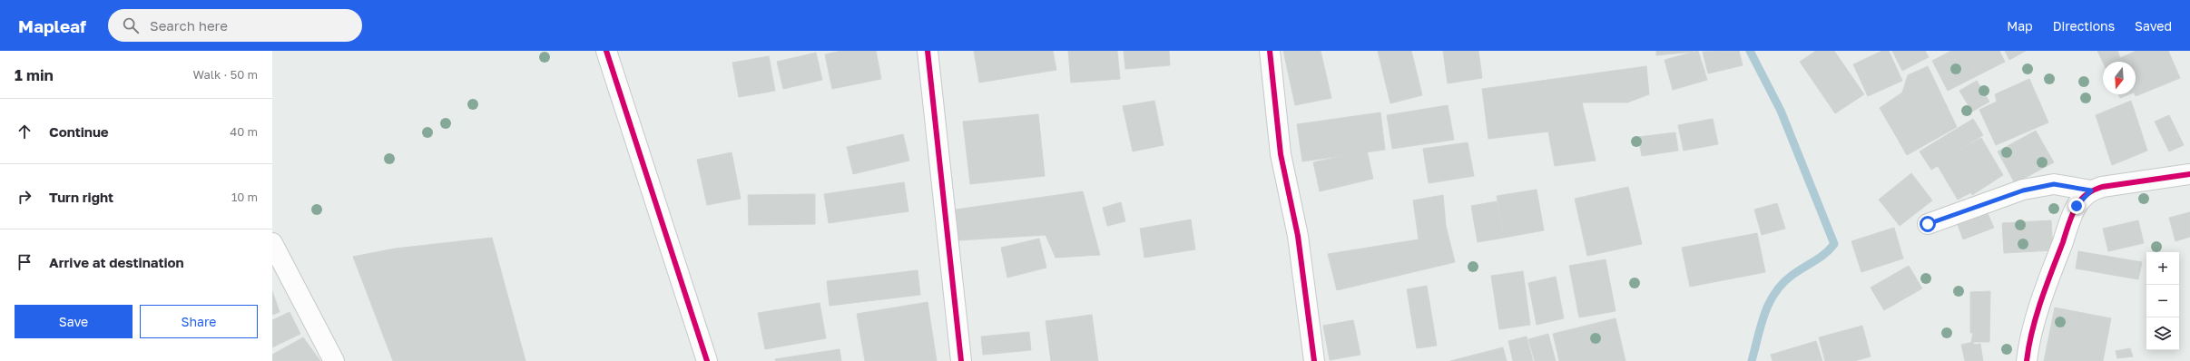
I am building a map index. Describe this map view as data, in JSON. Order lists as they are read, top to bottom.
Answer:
{
  "north": "bottom",
  "page": {
    "header": "Mapleaf",
    "search": "Search here",
    "nav": ["Map", "Directions", "Saved"],
    "heading": ["1 min", "Walk · 50 m"],
    "list": [
      ["Continue", "40 m"],
      ["Turn right", "10 m"],
      "Arrive at destination"
    ],
    "map_buttons": ["+", "−"],
    "buttons": ["Save", "Share"]
  }
}
